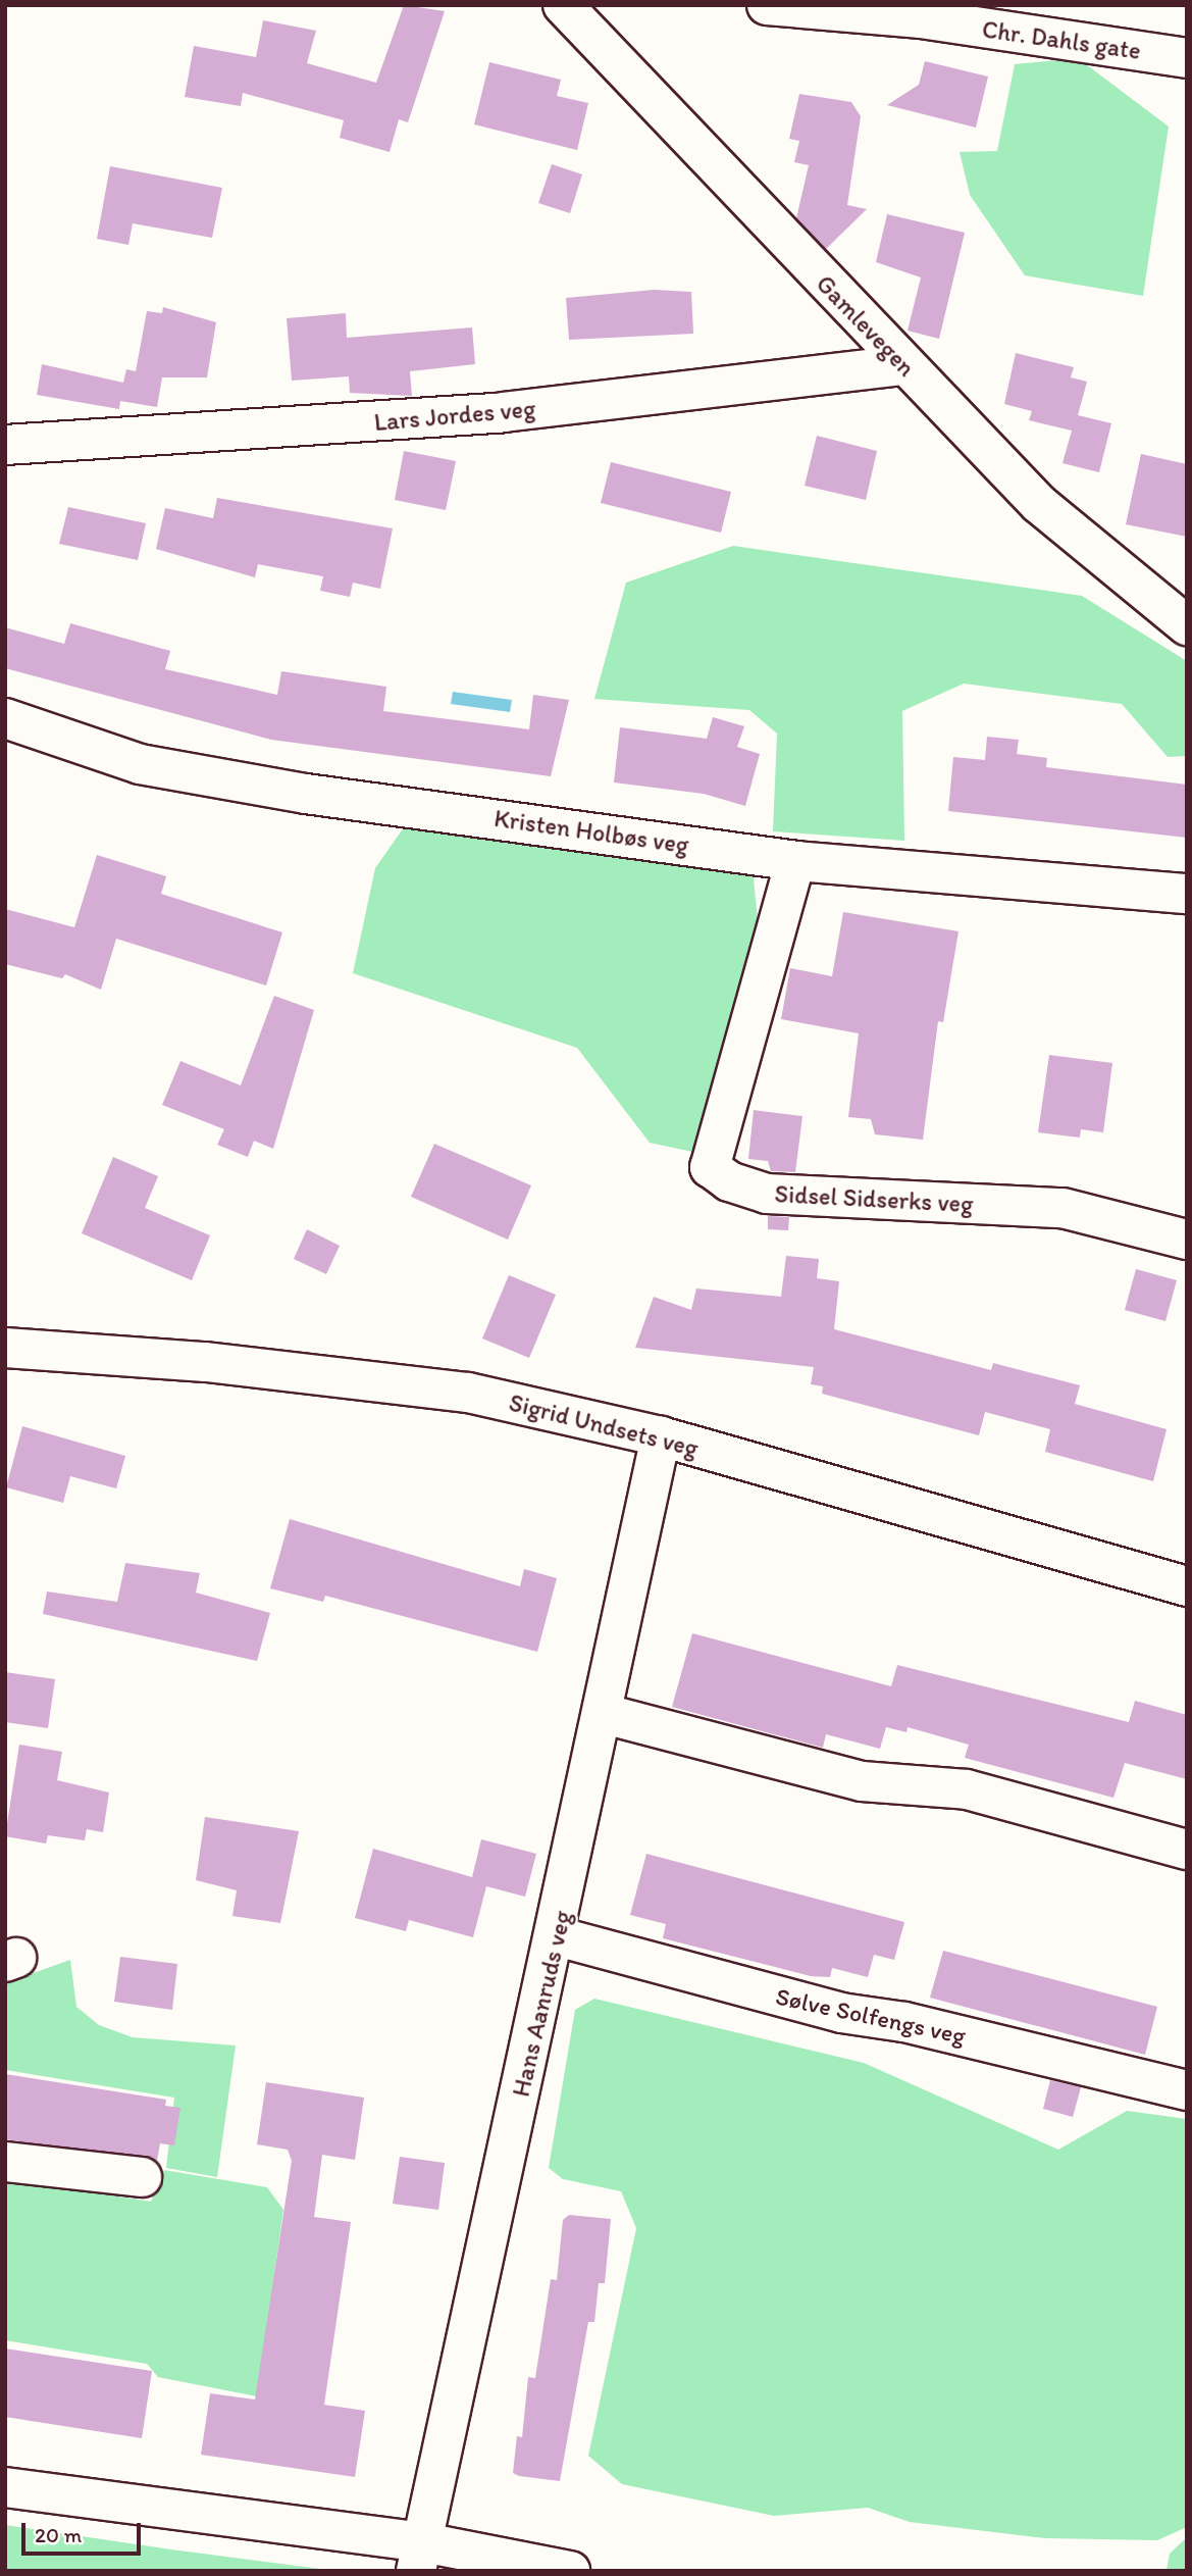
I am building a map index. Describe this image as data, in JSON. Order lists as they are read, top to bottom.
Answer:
{
  "streets": {
    "street": [
      "Chr. Dahls gate",
      "Gamlevegen",
      "Lars Jordes veg",
      "Kristen Holbøs veg",
      "Sidsel Sidserks veg",
      "Sigrid Undsets veg",
      "Hans Aanruds veg",
      "Sølve Solfengs veg"
    ]
  },
  "crossings": [
    ["Gamlevegen", "Lars Jordes veg"],
    ["Kristen Holbøs veg", "Sidsel Sidserks veg"],
    ["Sigrid Undsets veg", "Hans Aanruds veg"],
    ["Hans Aanruds veg", "Sølve Solfengs veg"]
  ],
  "scale_bar": "20 m"
}
